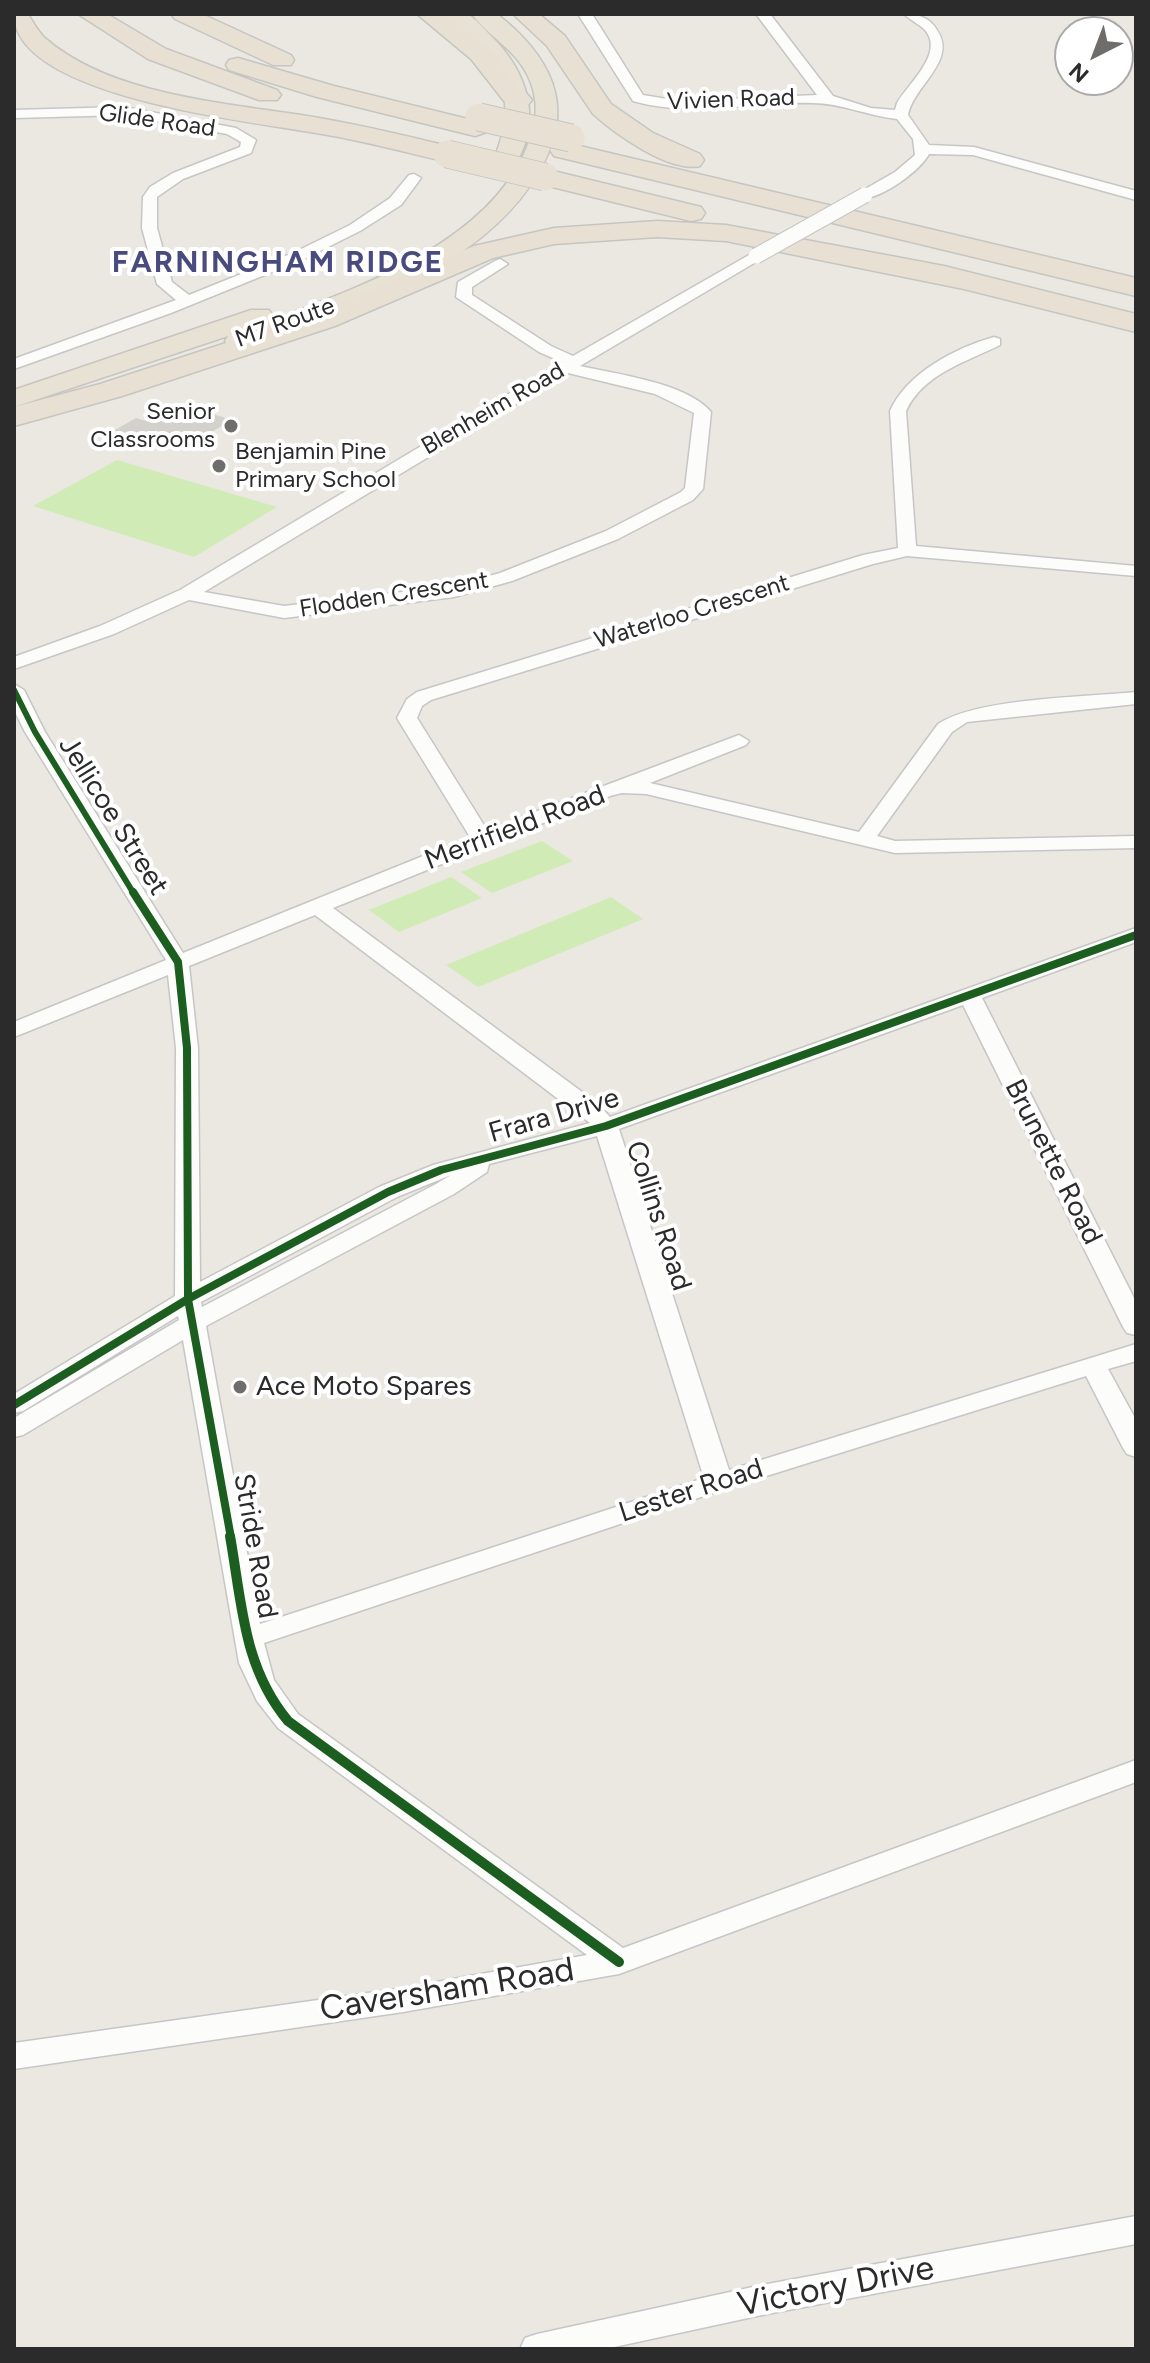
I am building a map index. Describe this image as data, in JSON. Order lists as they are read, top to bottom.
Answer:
{
  "streets": {
    "highway": ["M7 Route"],
    "street": [
      "Vivien Road",
      "Glide Road",
      "Blenheim Road",
      "Flodden Crescent",
      "Waterloo Crescent",
      "Jellicoe Street",
      "Merrifield Road",
      "Frara Drive",
      "Brunette Road",
      "Collins Road",
      "Lester Road",
      "Stride Road",
      "Caversham Road",
      "Victory Drive"
    ]
  },
  "crossings": [
    ["Blenheim Road", "Flodden Crescent"],
    ["Waterloo Crescent", "Merrifield Road"],
    ["Jellicoe Street", "Merrifield Road"],
    ["Jellicoe Street", "Stride Road"],
    ["Merrifield Road", "Collins Road"],
    ["Merrifield Road", "Stride Road"],
    ["Frara Drive", "Brunette Road"],
    ["Frara Drive", "Collins Road"],
    ["Frara Drive", "Stride Road"],
    ["Collins Road", "Lester Road"],
    ["Lester Road", "Stride Road"],
    ["Stride Road", "Caversham Road"]
  ],
  "districts": ["FARNINGHAM RIDGE"],
  "places": ["Senior Classrooms", "Benjamin Pine Primary School", "Ace Moto Spares"],
  "north": "bottom left"
}
